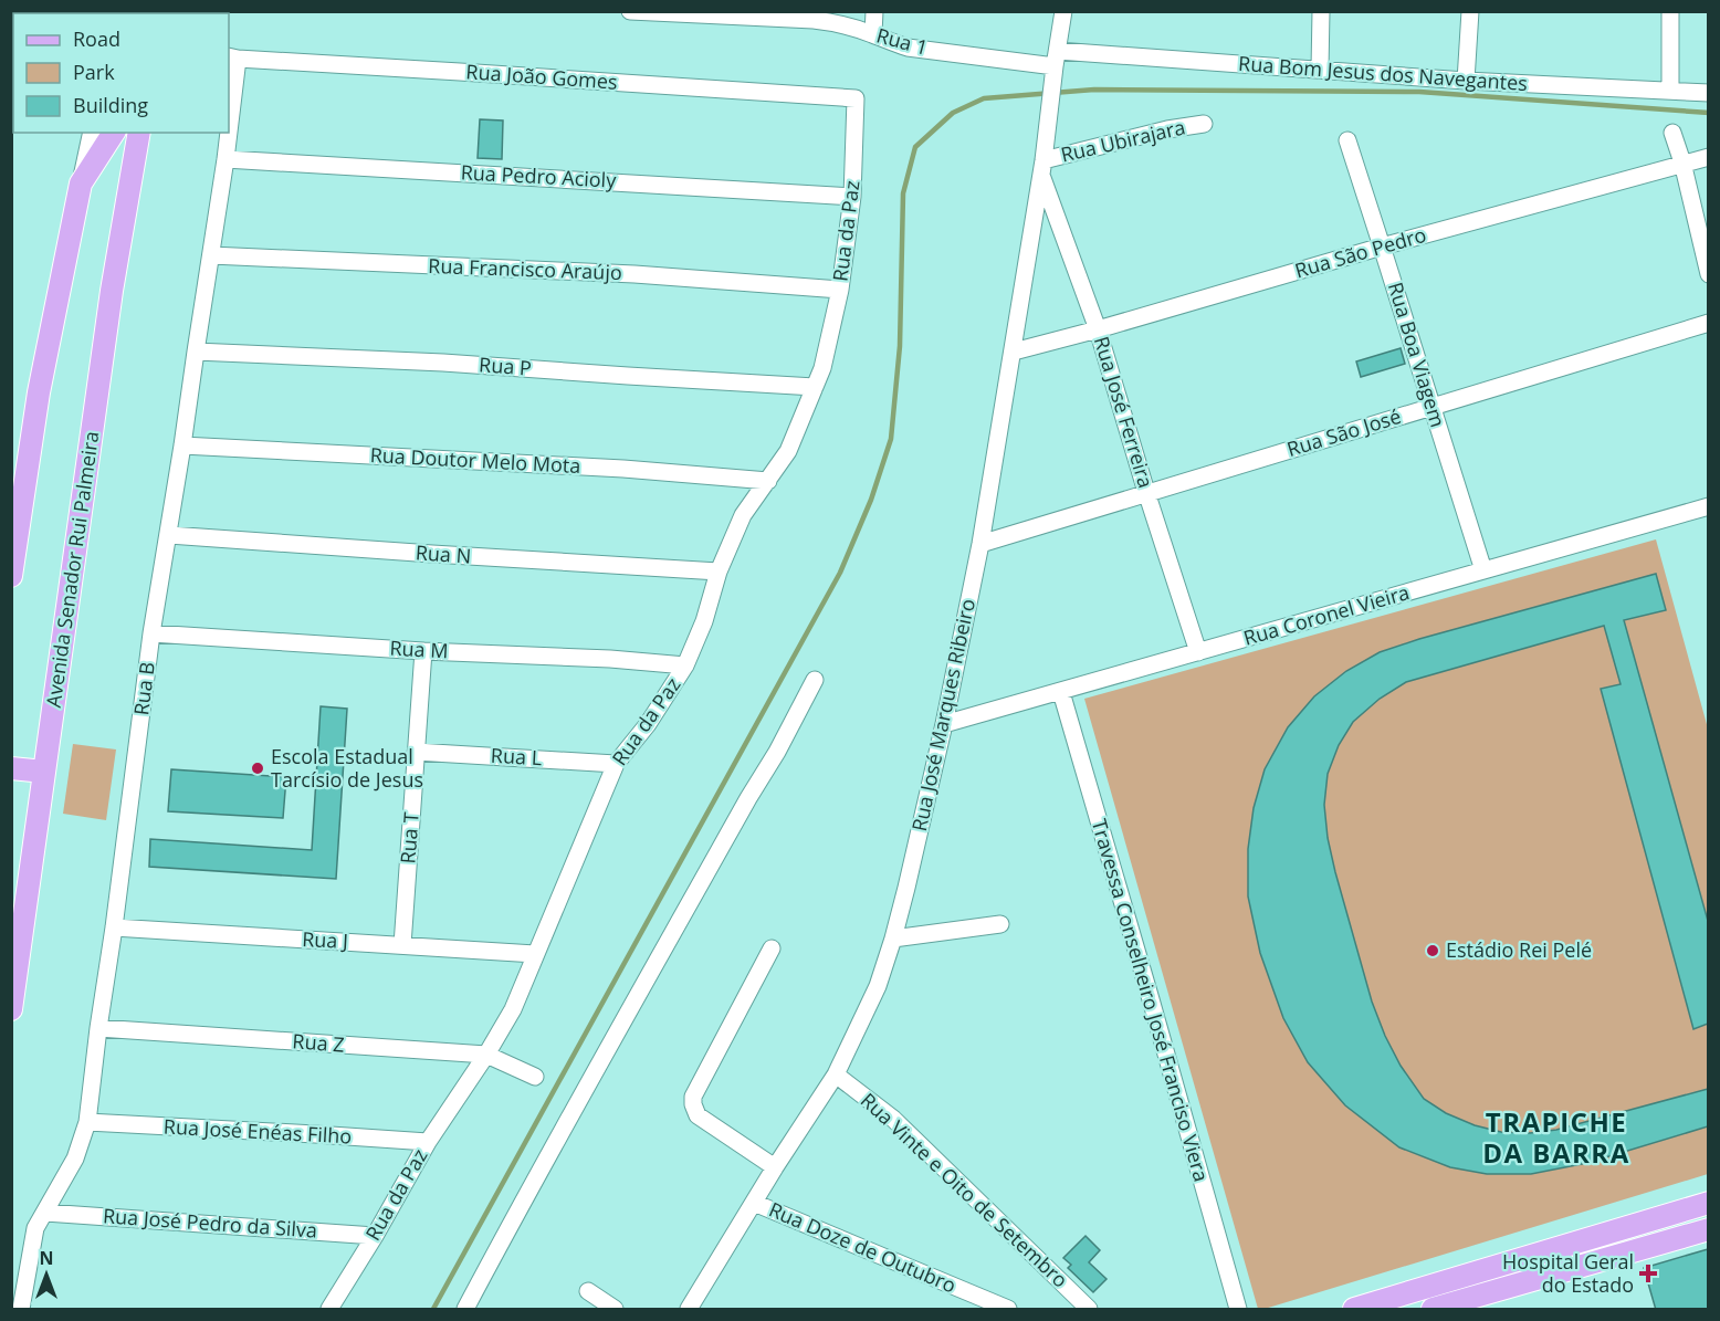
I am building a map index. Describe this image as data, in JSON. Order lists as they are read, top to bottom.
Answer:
{
  "streets": {
    "main road": ["Avenida Senador Rui Palmeira"],
    "street": [
      "Rua 1",
      "Rua Bom Jesus dos Navegantes",
      "Rua João Gomes",
      "Rua Ubirajara",
      "Rua Pedro Acioly",
      "Rua da Paz",
      "Rua São Pedro",
      "Rua Francisco Araújo",
      "Rua Boa Viagem",
      "Rua P",
      "Rua José Ferreira",
      "Rua São José",
      "Rua Doutor Melo Mota",
      "Rua N",
      "Rua Coronel Vieira",
      "Rua M",
      "Rua B",
      "Rua José Marques Ribeiro",
      "Rua L",
      "Rua T",
      "Rua J",
      "Travessa Conselheiro José Franciso Viera",
      "Rua Z",
      "Rua José Enéas Filho",
      "Rua Vinte e Oito de Setembro",
      "Rua José Pedro da Silva",
      "Rua Doze de Outubro"
    ]
  },
  "crossings": [
    ["Rua 1", "Rua Bom Jesus dos Navegantes"],
    ["Rua 1", "Rua José Marques Ribeiro"],
    ["Rua Bom Jesus dos Navegantes", "Rua José Marques Ribeiro"],
    ["Rua João Gomes", "Rua da Paz"],
    ["Rua João Gomes", "Rua B"],
    ["Rua Ubirajara", "Rua José Ferreira"],
    ["Rua Ubirajara", "Rua José Marques Ribeiro"],
    ["Rua Pedro Acioly", "Rua da Paz"],
    ["Rua Pedro Acioly", "Rua B"],
    ["Rua da Paz", "Rua Francisco Araújo"],
    ["Rua da Paz", "Rua P"],
    ["Rua da Paz", "Rua Doutor Melo Mota"],
    ["Rua da Paz", "Rua N"],
    ["Rua da Paz", "Rua M"],
    ["Rua da Paz", "Rua L"],
    ["Rua da Paz", "Rua J"],
    ["Rua da Paz", "Rua Z"],
    ["Rua da Paz", "Rua José Enéas Filho"],
    ["Rua da Paz", "Rua José Pedro da Silva"],
    ["Rua São Pedro", "Rua Boa Viagem"],
    ["Rua São Pedro", "Rua José Ferreira"],
    ["Rua São Pedro", "Rua José Marques Ribeiro"],
    ["Rua Francisco Araújo", "Rua B"],
    ["Rua Boa Viagem", "Rua São José"],
    ["Rua Boa Viagem", "Rua Coronel Vieira"],
    ["Rua P", "Rua B"],
    ["Rua José Ferreira", "Rua São José"],
    ["Rua José Ferreira", "Rua Coronel Vieira"],
    ["Rua José Ferreira", "Rua José Marques Ribeiro"],
    ["Rua São José", "Rua José Marques Ribeiro"],
    ["Rua Doutor Melo Mota", "Rua B"],
    ["Rua N", "Rua B"],
    ["Rua Coronel Vieira", "Rua José Marques Ribeiro"],
    ["Rua Coronel Vieira", "Travessa Conselheiro José Franciso Viera"],
    ["Rua M", "Rua B"],
    ["Rua M", "Rua T"],
    ["Rua B", "Rua J"],
    ["Rua B", "Rua Z"],
    ["Rua B", "Rua José Enéas Filho"],
    ["Rua B", "Rua José Pedro da Silva"],
    ["Rua José Marques Ribeiro", "Rua Vinte e Oito de Setembro"],
    ["Rua José Marques Ribeiro", "Rua Doze de Outubro"],
    ["Rua L", "Rua T"],
    ["Rua T", "Rua J"]
  ],
  "districts": ["TRAPICHE DA BARRA"],
  "places": {
    "other": ["Escola Estadual Tarcísio de Jesus", "Estádio Rei Pelé"],
    "health": ["Hospital Geral do Estado"]
  },
  "legend": ["Road", "Park", "Building"],
  "north": "top"
}
